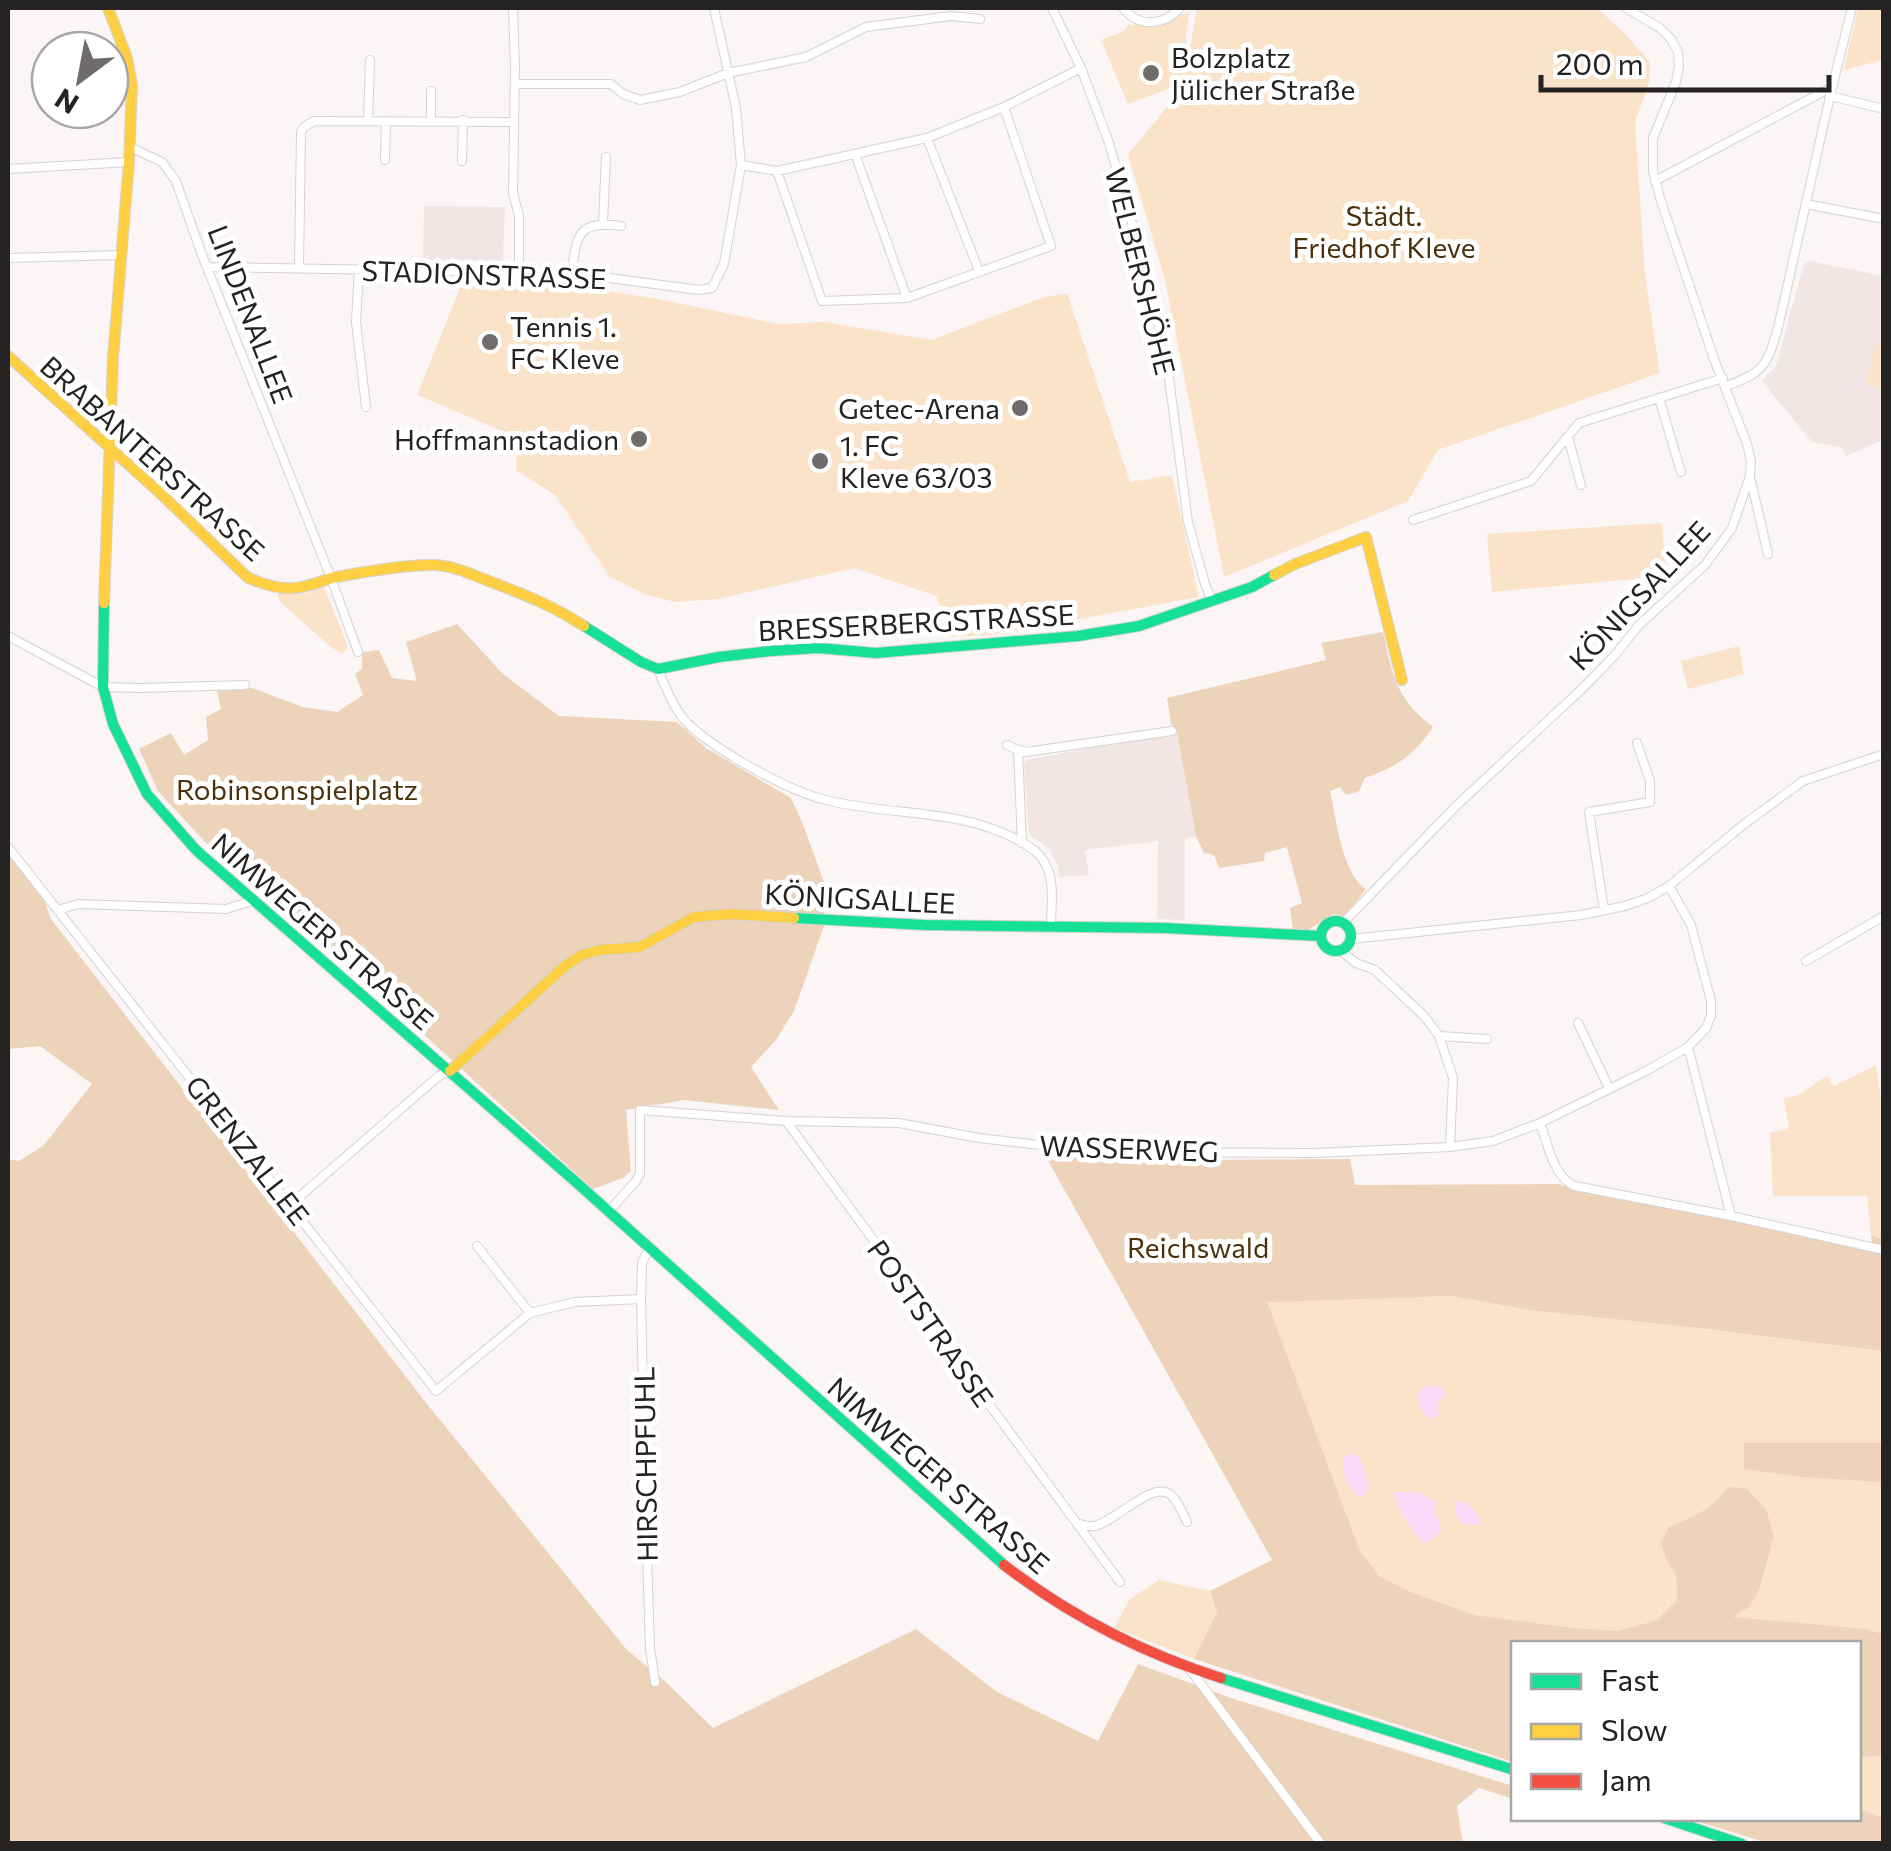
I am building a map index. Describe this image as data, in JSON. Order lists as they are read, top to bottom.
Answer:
{
  "streets": {
    "street": [
      "WELBERSHÖHE",
      "STADIONSTRASSE",
      "LINDENALLEE",
      "BRABANTERSTRASSE",
      "KÖNIGSALLEE",
      "BRESSERBERGSTRASSE",
      "NIMWEGER STRASSE",
      "WASSERWEG",
      "GRENZALLEE",
      "POSTSTRASSE",
      "HIRSCHPFUHL"
    ]
  },
  "crossings": [
    ["WELBERSHÖHE", "BRESSERBERGSTRASSE"],
    ["STADIONSTRASSE", "LINDENALLEE"],
    ["LINDENALLEE", "BRABANTERSTRASSE"],
    ["LINDENALLEE", "NIMWEGER STRASSE"],
    ["BRABANTERSTRASSE", "NIMWEGER STRASSE"],
    ["KÖNIGSALLEE", "NIMWEGER STRASSE"],
    ["NIMWEGER STRASSE", "WASSERWEG"],
    ["NIMWEGER STRASSE", "HIRSCHPFUHL"],
    ["WASSERWEG", "POSTSTRASSE"]
  ],
  "parks": ["Städt. Friedhof Kleve", "Robinsonspielplatz", "Reichswald"],
  "places": [
    "Bolzplatz Jülicher Straße",
    "Tennis 1. FC Kleve",
    "Getec-Arena",
    "Hoffmannstadion",
    "1. FC Kleve 63/03"
  ],
  "legend": ["Fast", "Slow", "Jam"],
  "scale_bar": "200 m",
  "north": "bottom left"
}
